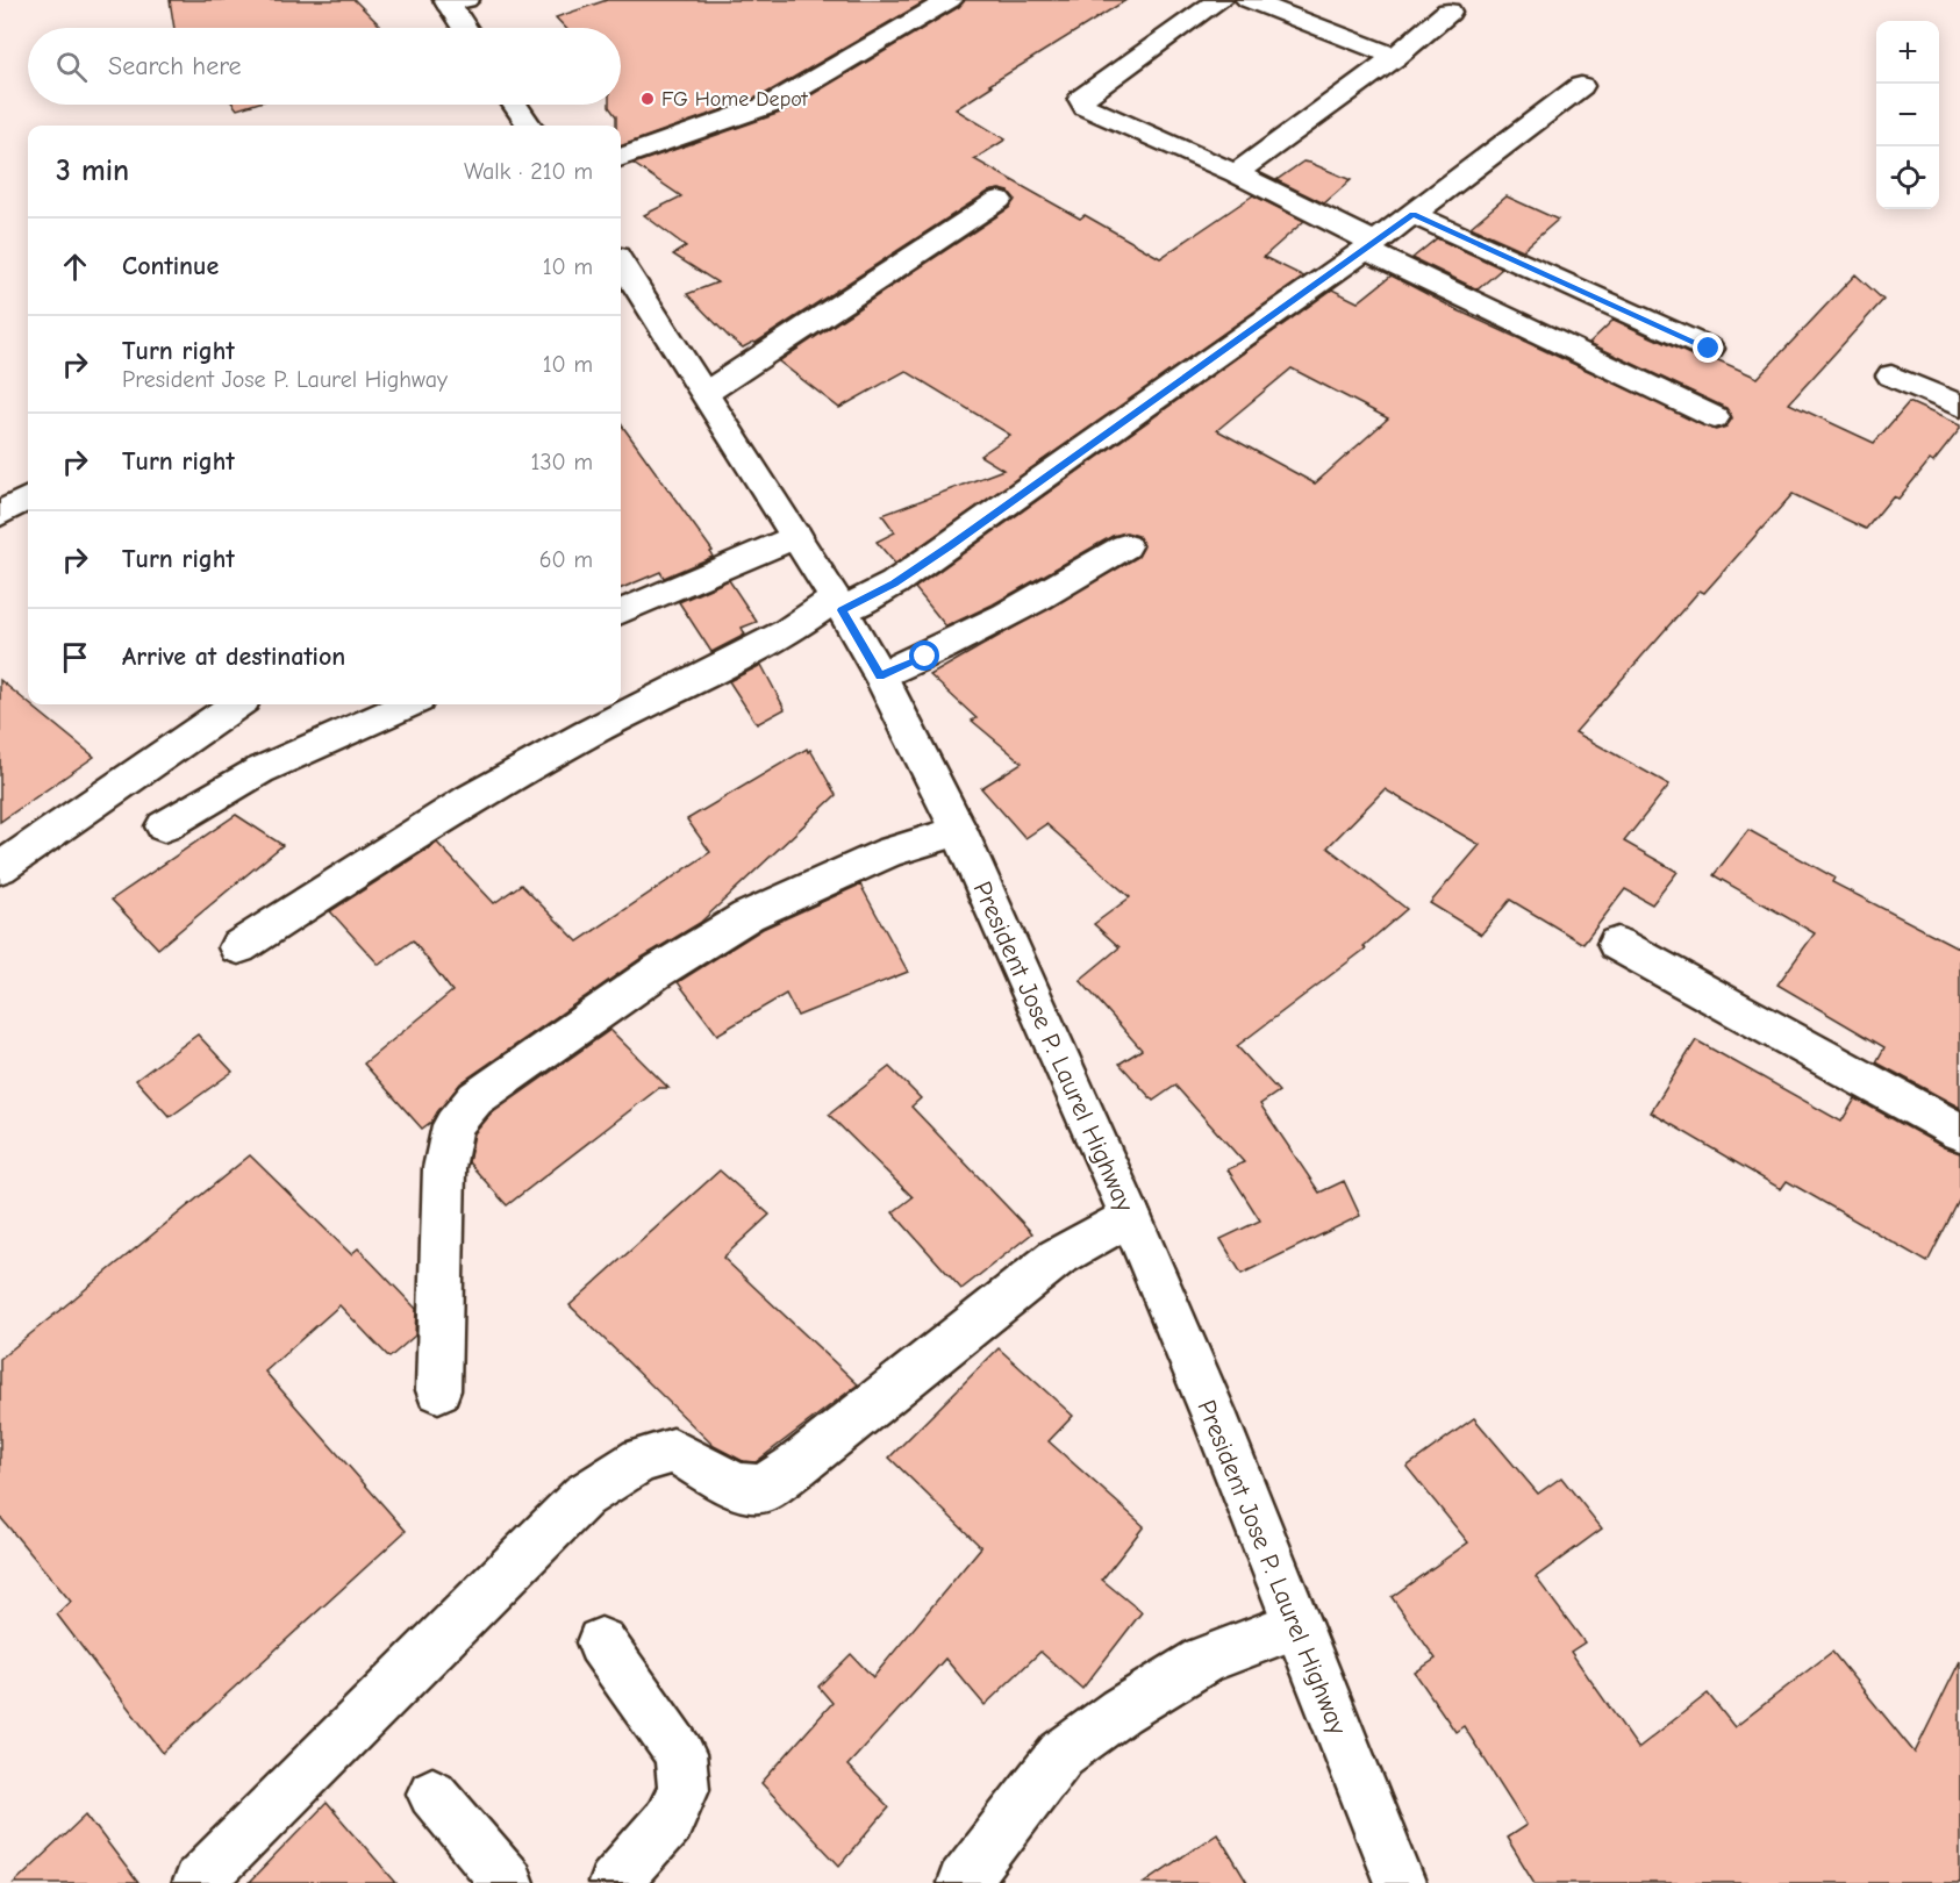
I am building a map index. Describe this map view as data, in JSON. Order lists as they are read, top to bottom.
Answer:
{
  "streets": {
    "street": ["President Jose P. Laurel Highway"]
  },
  "places": ["FG Home Depot"],
  "page": {
    "map_buttons": ["+", "−"],
    "search": "Search here",
    "heading": ["3 min", "Walk · 210 m"],
    "list": [
      ["Continue", "10 m"],
      ["Turn right", "President Jose P. Laurel Highway", "10 m"],
      ["Turn right", "130 m"],
      ["Turn right", "60 m"],
      "Arrive at destination"
    ]
  }
}
